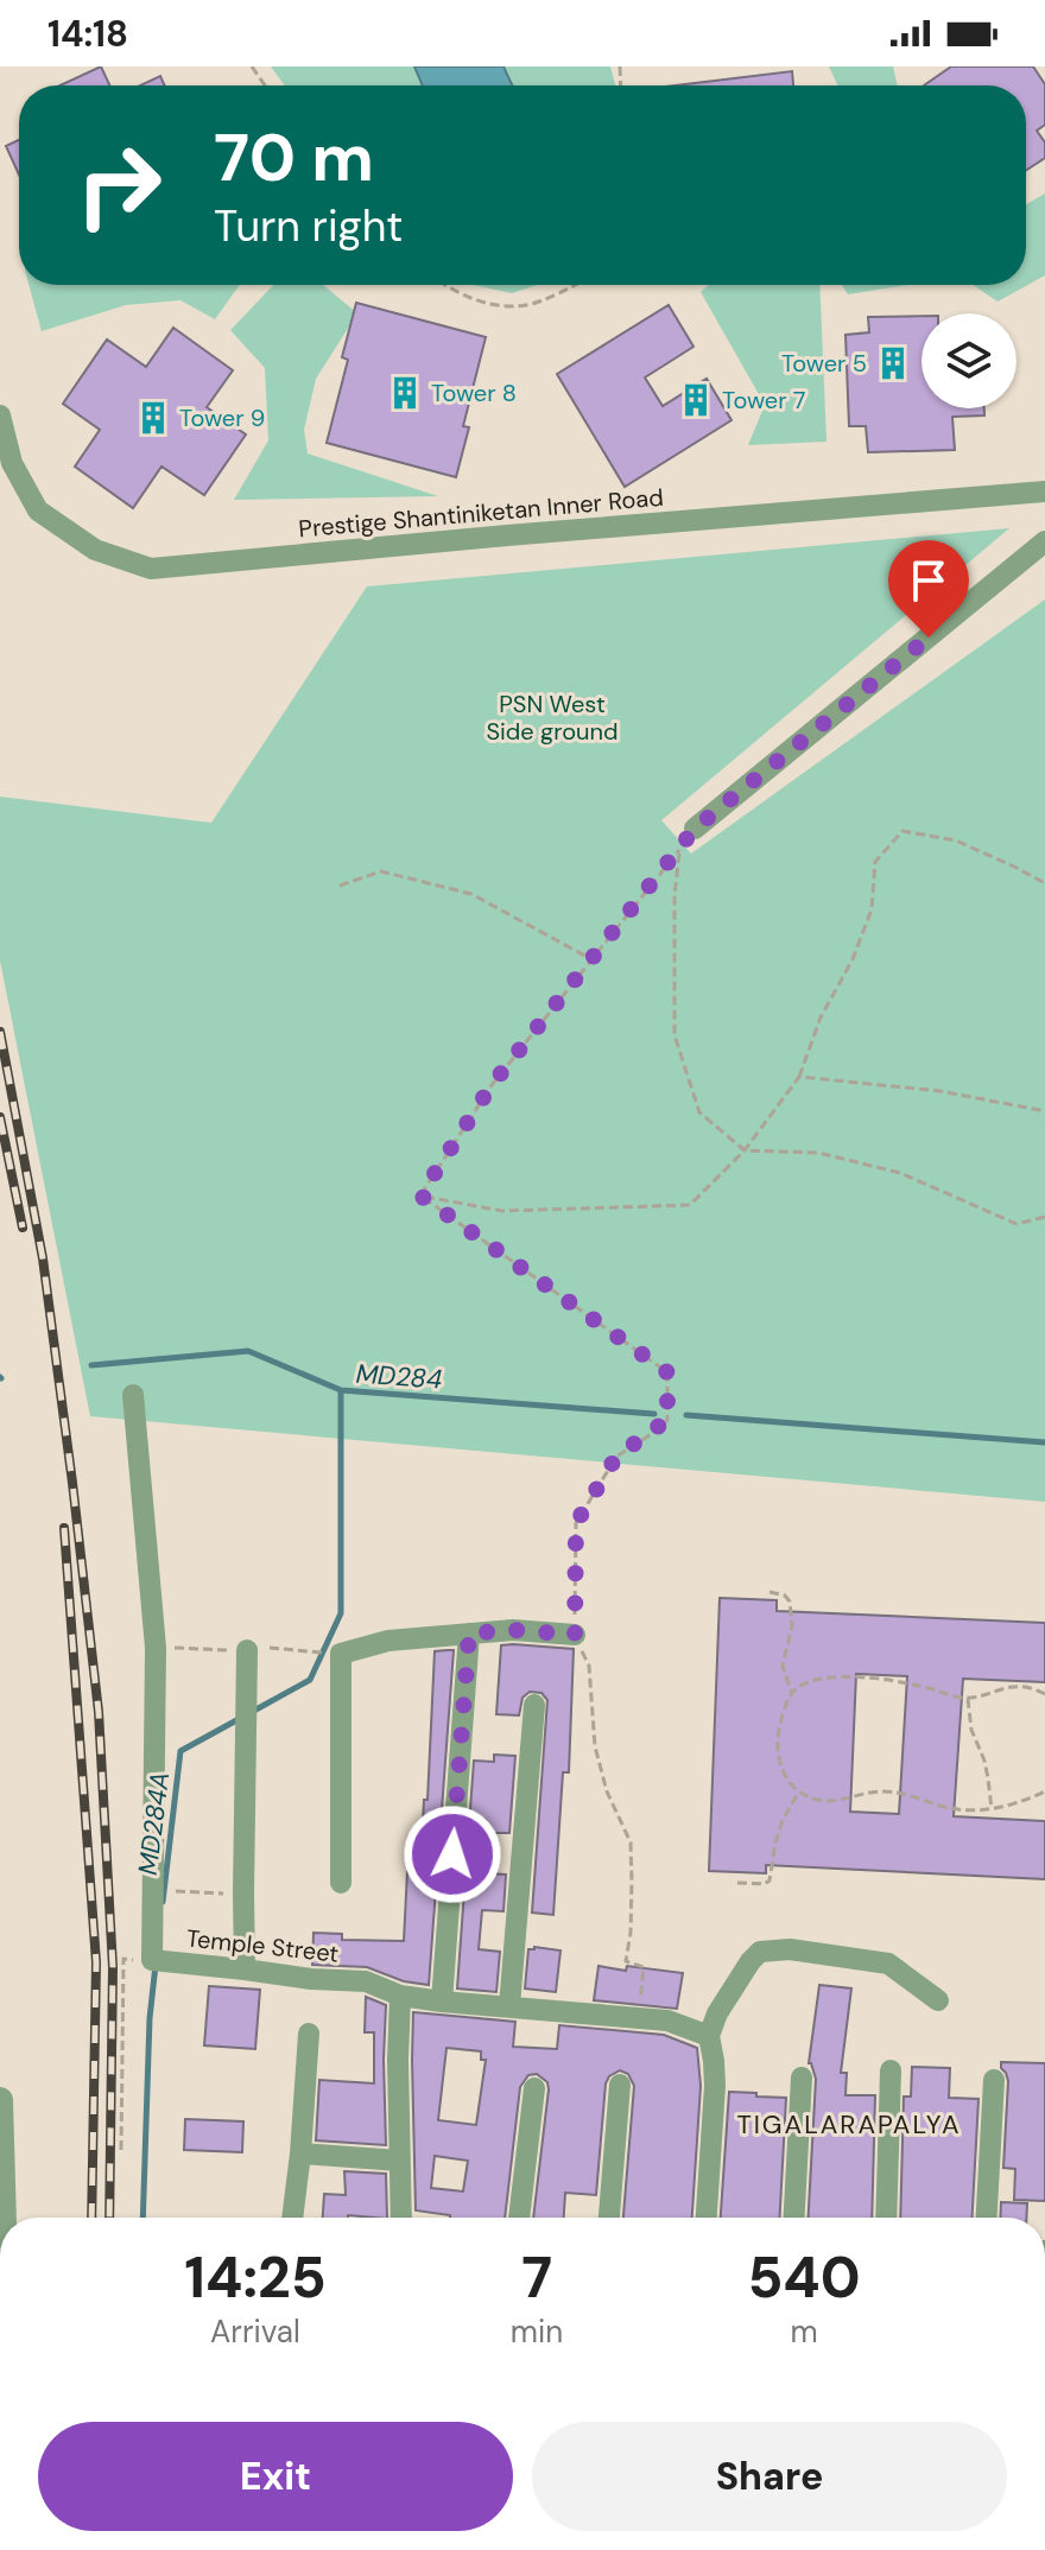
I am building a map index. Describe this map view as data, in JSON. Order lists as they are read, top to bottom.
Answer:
{
  "streets": {
    "street": ["Prestige Shantiniketan Inner Road", "Temple Street"]
  },
  "districts": ["TIGALARAPALYA"],
  "water": ["MD284", "MD284A"],
  "parks": ["PSN West Side ground"],
  "places": {
    "building": [
      "Tower 5",
      "Tower 8",
      "Tower 7",
      "Tower 9"
    ]
  },
  "page": {
    "status": "14:18",
    "turn": ["70 m", "Turn right"],
    "eta": [
      "14:25",
      "Arrival",
      "7",
      "min",
      "540",
      "m"
    ],
    "buttons": ["Exit", "Share"]
  }
}
